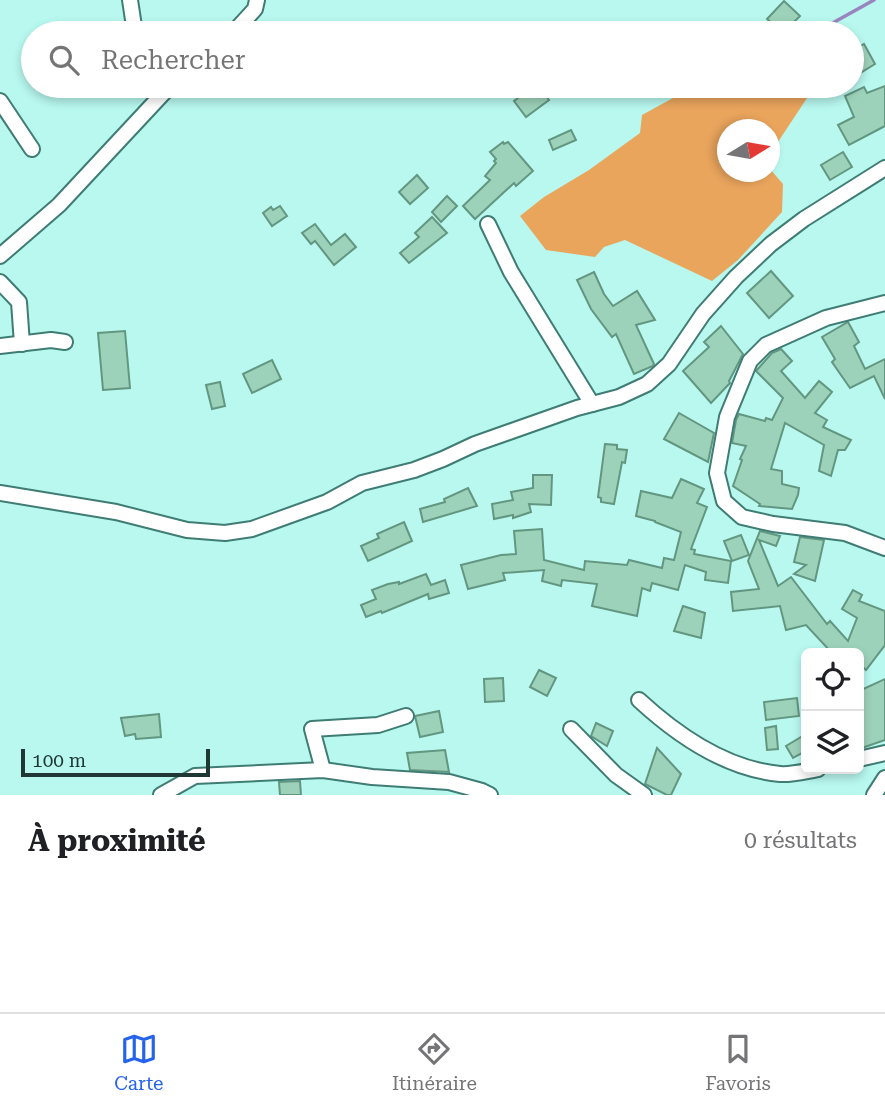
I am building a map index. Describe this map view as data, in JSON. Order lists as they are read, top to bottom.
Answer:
{
  "scale_bar": "100 m",
  "north": "right",
  "page": {
    "search": "Rechercher",
    "scale": "100 m",
    "heading": ["À proximité", "0 résultats"],
    "nav": ["Carte", "Itinéraire", "Favoris"]
  }
}
